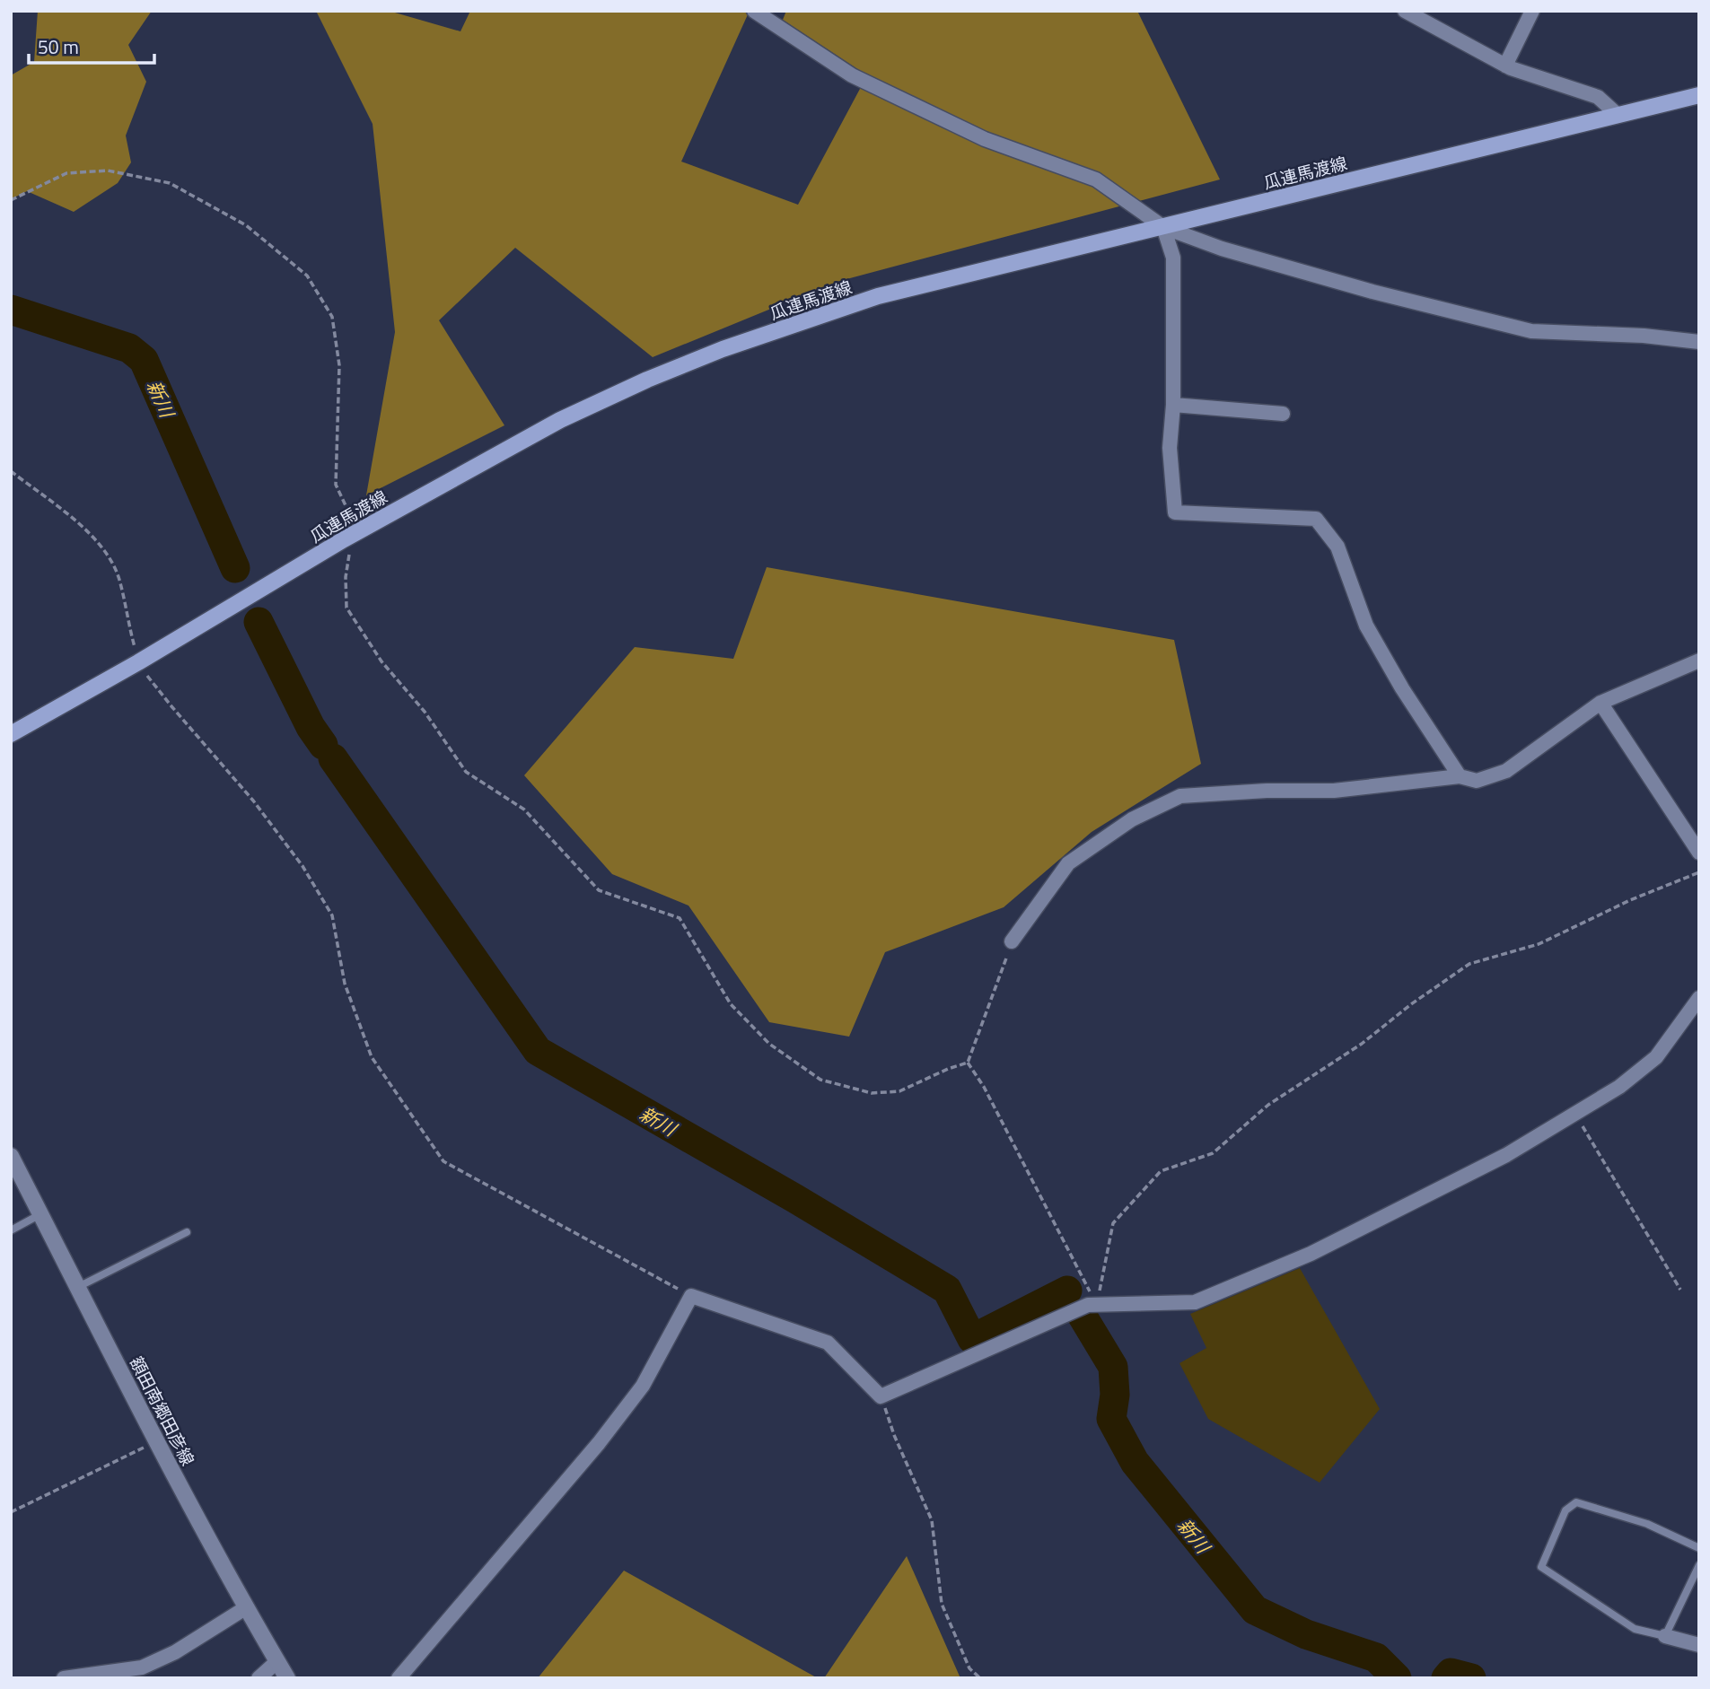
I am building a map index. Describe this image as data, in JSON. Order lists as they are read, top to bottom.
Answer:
{
  "streets": {
    "main road": ["瓜連馬渡線", "額田南郷田彦線"]
  },
  "water": ["新川"],
  "scale_bar": "50 m"
}
